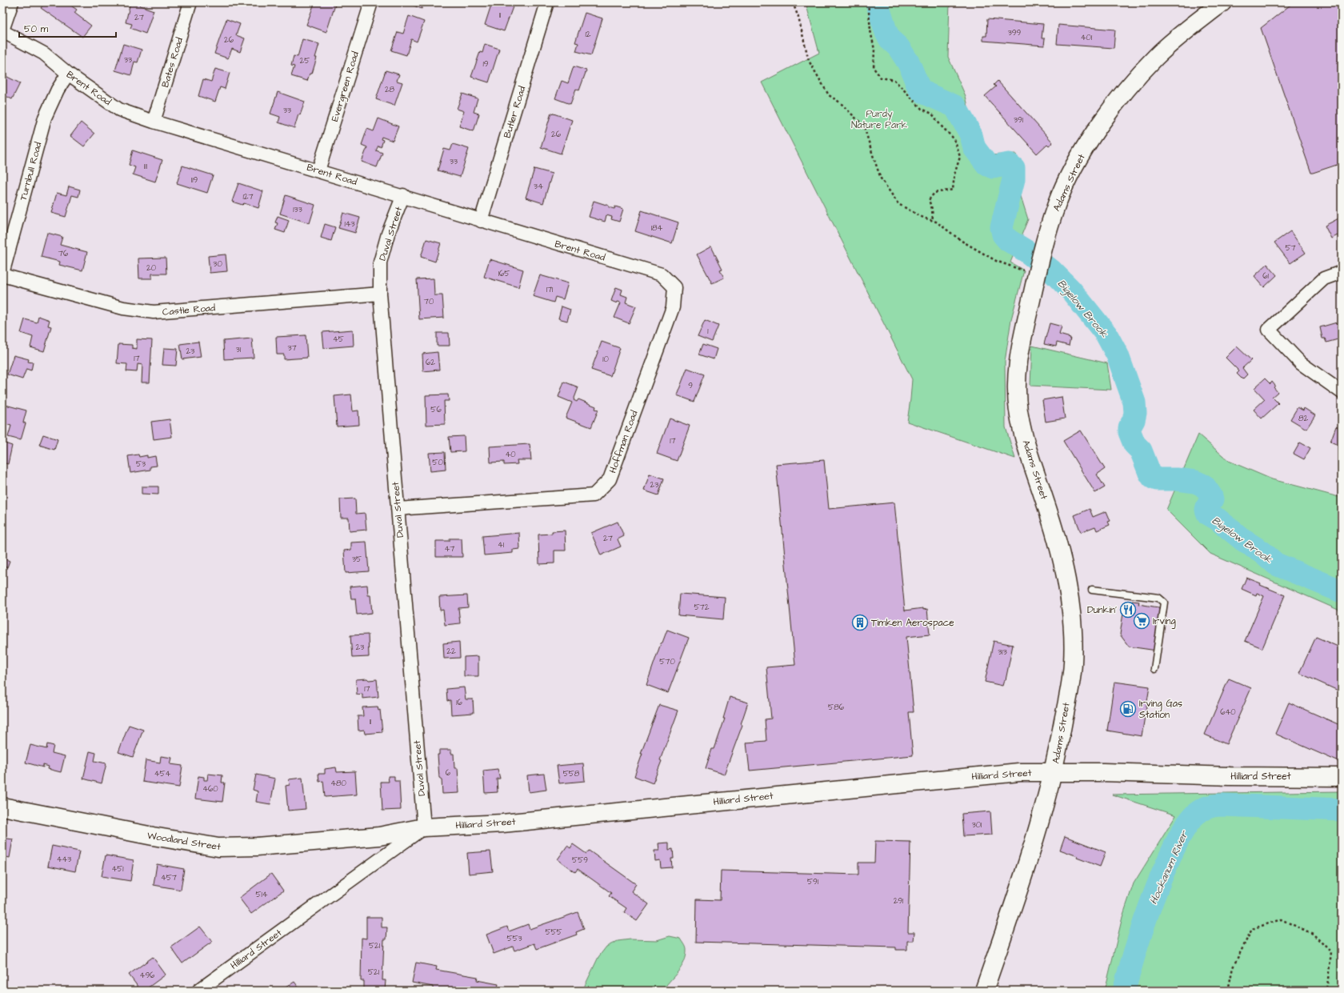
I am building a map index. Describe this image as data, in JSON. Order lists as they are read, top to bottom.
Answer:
{
  "streets": {
    "street": [
      "Bates Road",
      "Evergreen Road",
      "Brent Road",
      "Butler Road",
      "Turnbull Road",
      "Adams Street",
      "Duval Street",
      "Castle Road",
      "Hoffman Road",
      "Hilliard Street",
      "Woodland Street"
    ]
  },
  "crossings": [
    ["Bates Road", "Brent Road"],
    ["Evergreen Road", "Brent Road"],
    ["Brent Road", "Butler Road"],
    ["Brent Road", "Turnbull Road"],
    ["Brent Road", "Duval Street"],
    ["Brent Road", "Hoffman Road"],
    ["Turnbull Road", "Castle Road"],
    ["Adams Street", "Hilliard Street"],
    ["Duval Street", "Castle Road"],
    ["Duval Street", "Hoffman Road"],
    ["Duval Street", "Hilliard Street"],
    ["Duval Street", "Woodland Street"],
    ["Hilliard Street", "Woodland Street"]
  ],
  "water": ["Bigelow Brook", "Hockanum River"],
  "parks": ["Purdy Nature Park"],
  "places": {
    "restaurant": ["Dunkin'"],
    "supermarket": ["Irving"],
    "building": ["Timken Aerospace"],
    "fuel station": ["Irving Gas Station"]
  },
  "house_numbers": [
    "11",
    "27",
    "399",
    "12",
    "401",
    "26",
    "33",
    "25",
    "19",
    "28",
    "33",
    "391",
    "26",
    "33",
    "111",
    "119",
    "34",
    "127",
    "133",
    "143",
    "184",
    "57",
    "76",
    "30",
    "20",
    "165",
    "61",
    "171",
    "70",
    "1",
    "45",
    "37",
    "31",
    "23",
    "17",
    "10",
    "62",
    "9",
    "56",
    "82",
    "17",
    "40",
    "50",
    "53",
    "23",
    "27",
    "41",
    "47",
    "35",
    "572",
    "23",
    "22",
    "313",
    "570",
    "17",
    "16",
    "586",
    "640",
    "11",
    "6",
    "454",
    "558",
    "480",
    "460",
    "301",
    "443",
    "559",
    "451",
    "457",
    "591",
    "514",
    "291",
    "555",
    "553",
    "521",
    "521",
    "496"
  ],
  "scale_bar": "50 m"
}
